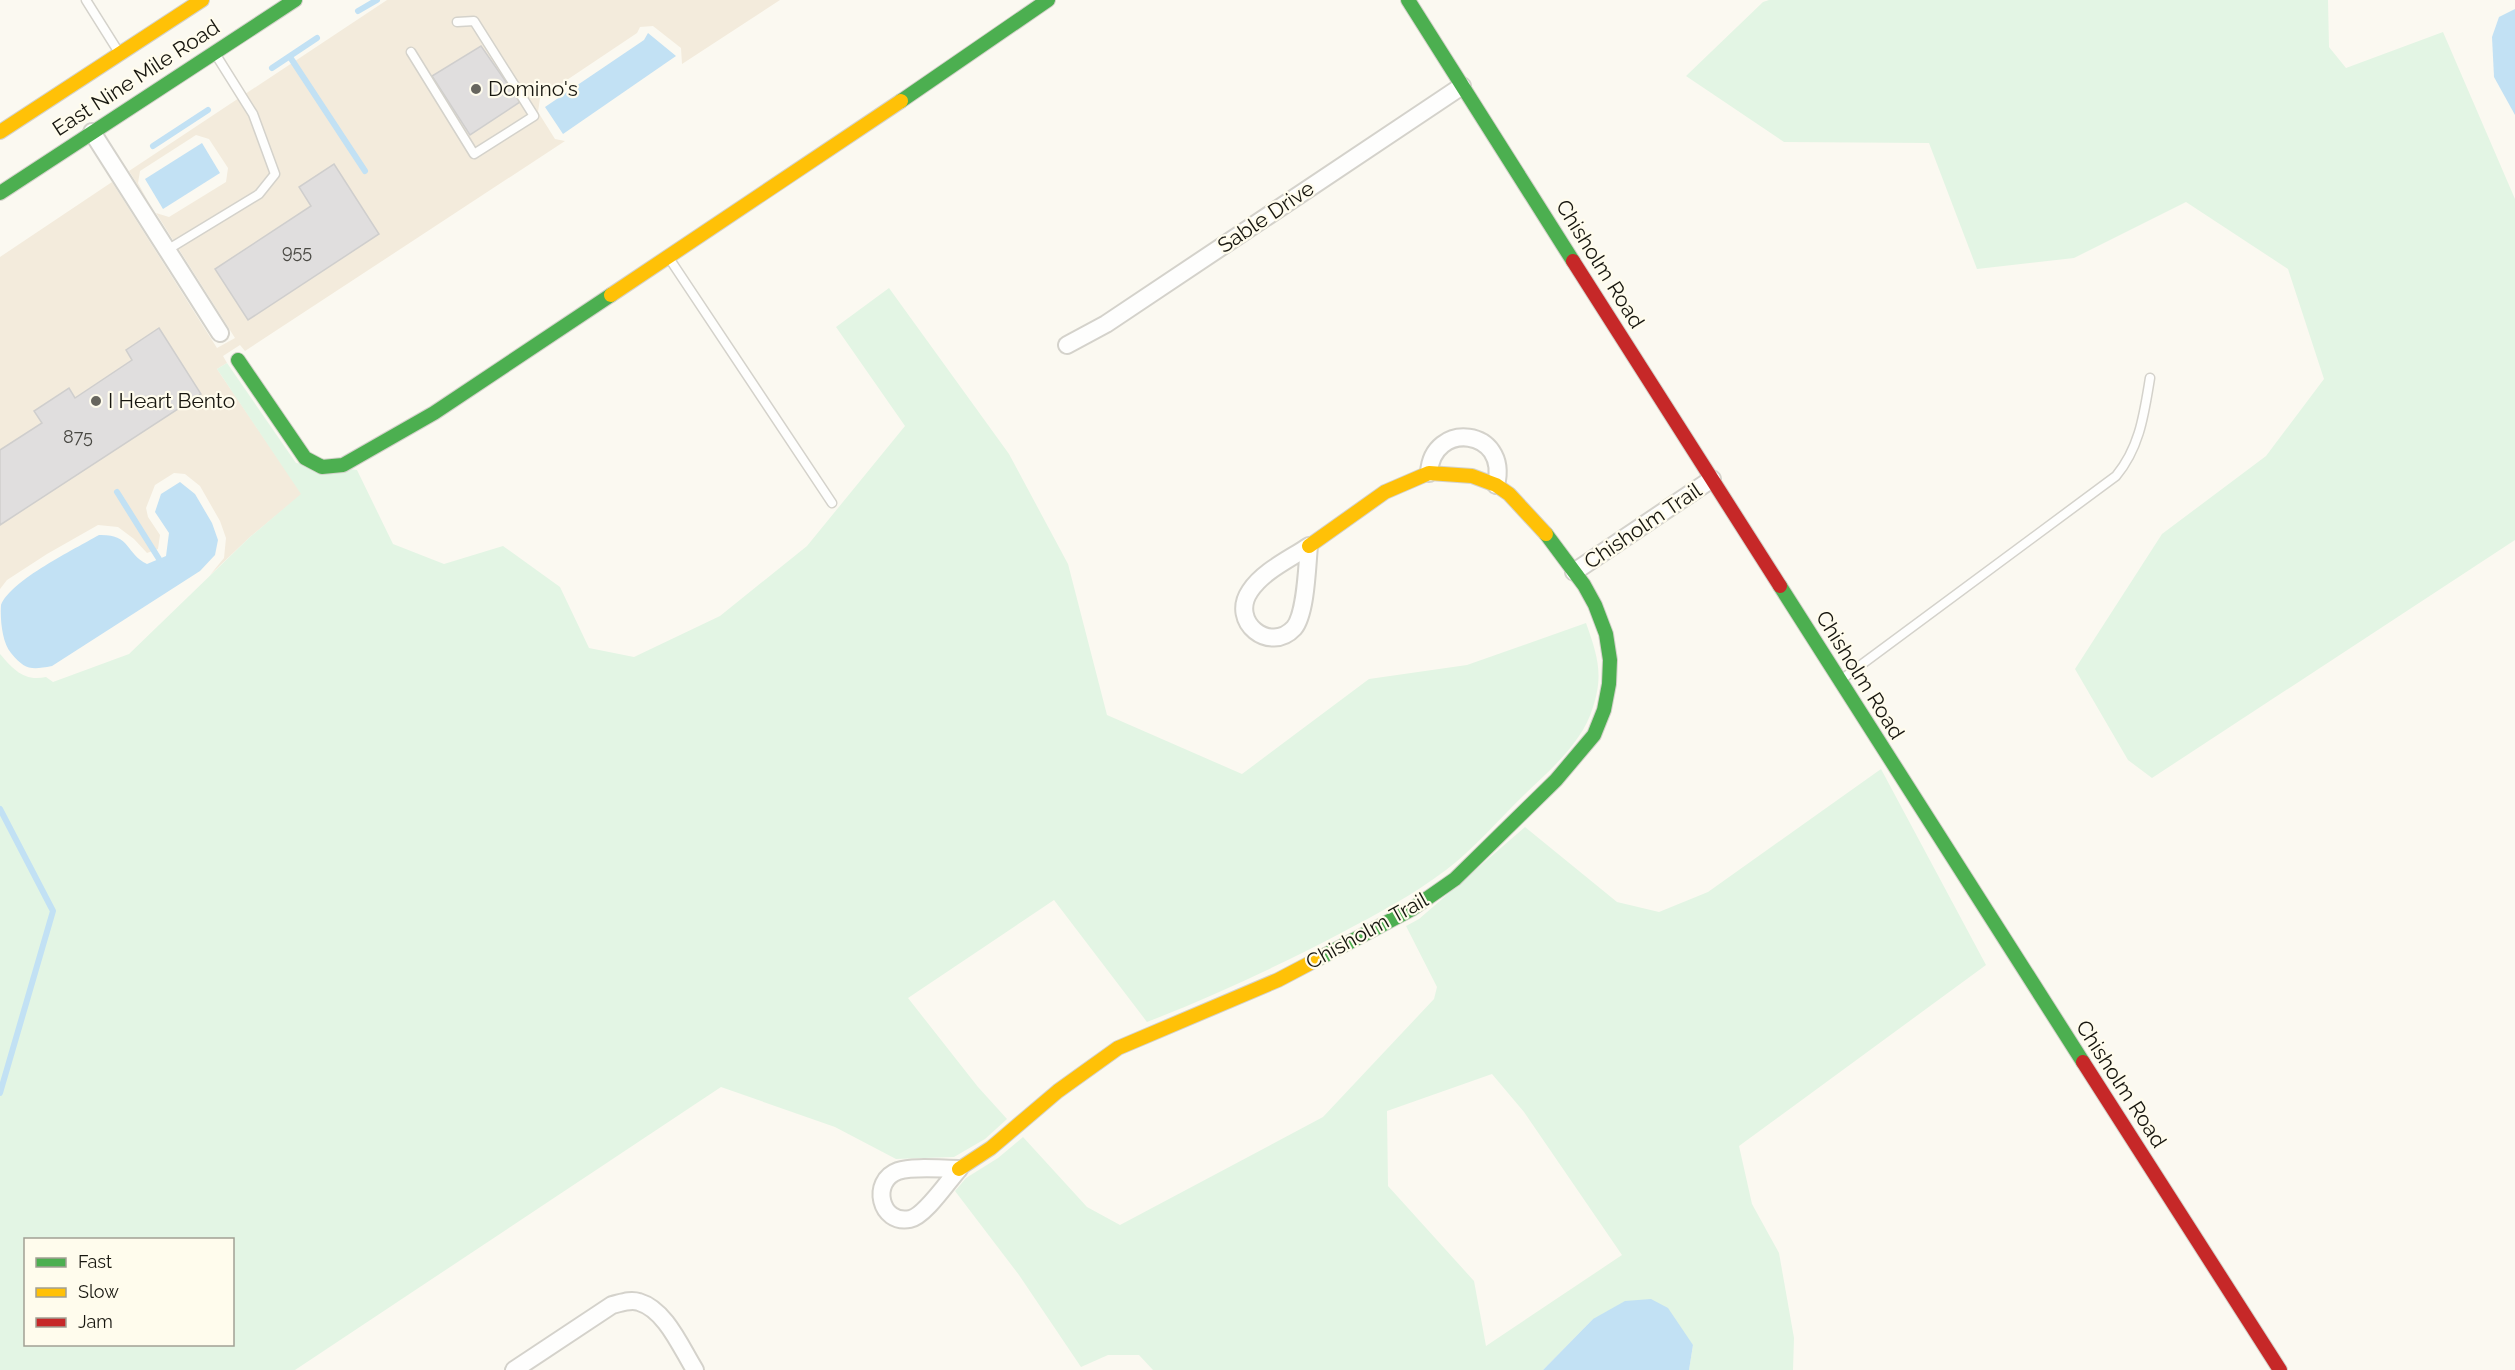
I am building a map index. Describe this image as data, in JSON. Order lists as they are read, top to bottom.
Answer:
{
  "streets": {
    "street": [
      "East Nine Mile Road",
      "Sable Drive",
      "Chisholm Road",
      "Chisholm Trail"
    ]
  },
  "crossings": [
    ["Sable Drive", "Chisholm Road"],
    ["Chisholm Road", "Chisholm Trail"]
  ],
  "places": ["Domino's", "I Heart Bento"],
  "house_numbers": ["955", "875"],
  "legend": ["Fast", "Slow", "Jam"]
}
